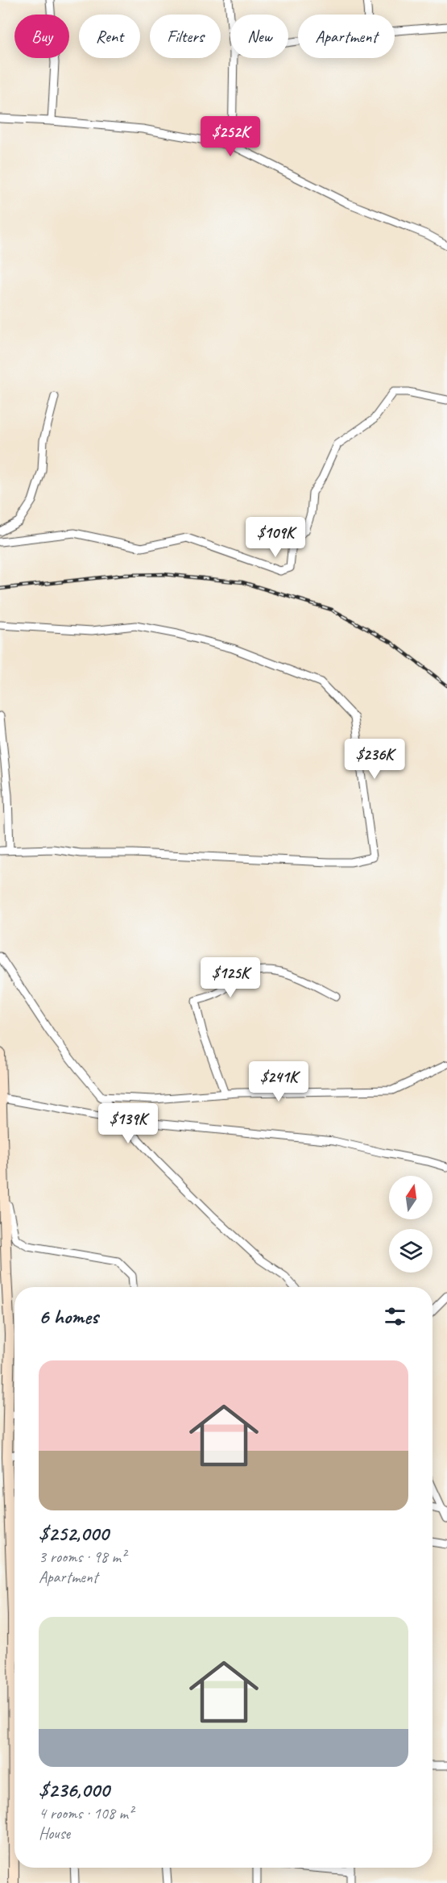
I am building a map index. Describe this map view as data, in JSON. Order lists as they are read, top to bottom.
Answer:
{
  "north": "top",
  "page": {
    "chip": [
      "Buy",
      "Rent",
      "Filters",
      "New",
      "Apartment"
    ],
    "price": [
      "$252K",
      "$109K",
      "$236K",
      "$125K",
      "$241K",
      "$139K"
    ],
    "heading": "6 homes",
    "list": [
      {
        "name": "$252,000",
        "note": "3 rooms · 98 m² · Apartment"
      },
      {
        "name": "$236,000",
        "note": "4 rooms · 108 m² · House"
      }
    ]
  }
}
